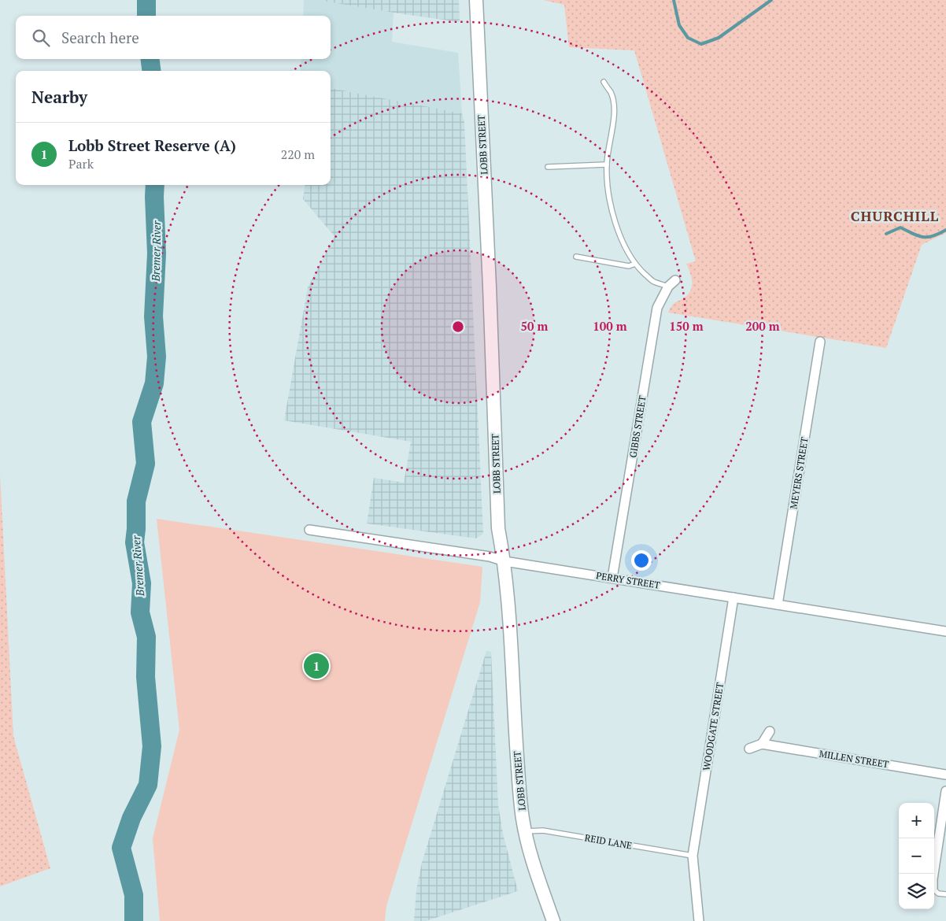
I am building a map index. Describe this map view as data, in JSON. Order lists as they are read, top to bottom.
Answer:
{
  "streets": {
    "main road": ["LOBB STREET"],
    "street": [
      "GIBBS STREET",
      "MEYERS STREET",
      "PERRY STREET",
      "WOODGATE STREET",
      "MILLEN STREET"
    ],
    "lane": ["REID LANE"]
  },
  "crossings": [
    ["LOBB STREET", "PERRY STREET"],
    ["LOBB STREET", "REID LANE"],
    ["GIBBS STREET", "PERRY STREET"],
    ["MEYERS STREET", "PERRY STREET"],
    ["PERRY STREET", "WOODGATE STREET"],
    ["WOODGATE STREET", "REID LANE"]
  ],
  "districts": ["CHURCHILL"],
  "water": ["Bremer River"],
  "page": {
    "search": "Search here",
    "heading": "Nearby",
    "list": [
      {
        "mark": "1",
        "name": "Lobb Street Reserve (A)",
        "note": "Park",
        "value": "220 m"
      }
    ],
    "pins": "1",
    "map_buttons": ["+", "−"]
  },
  "rings": [
    "50 m",
    "100 m",
    "150 m",
    "200 m"
  ]
}
